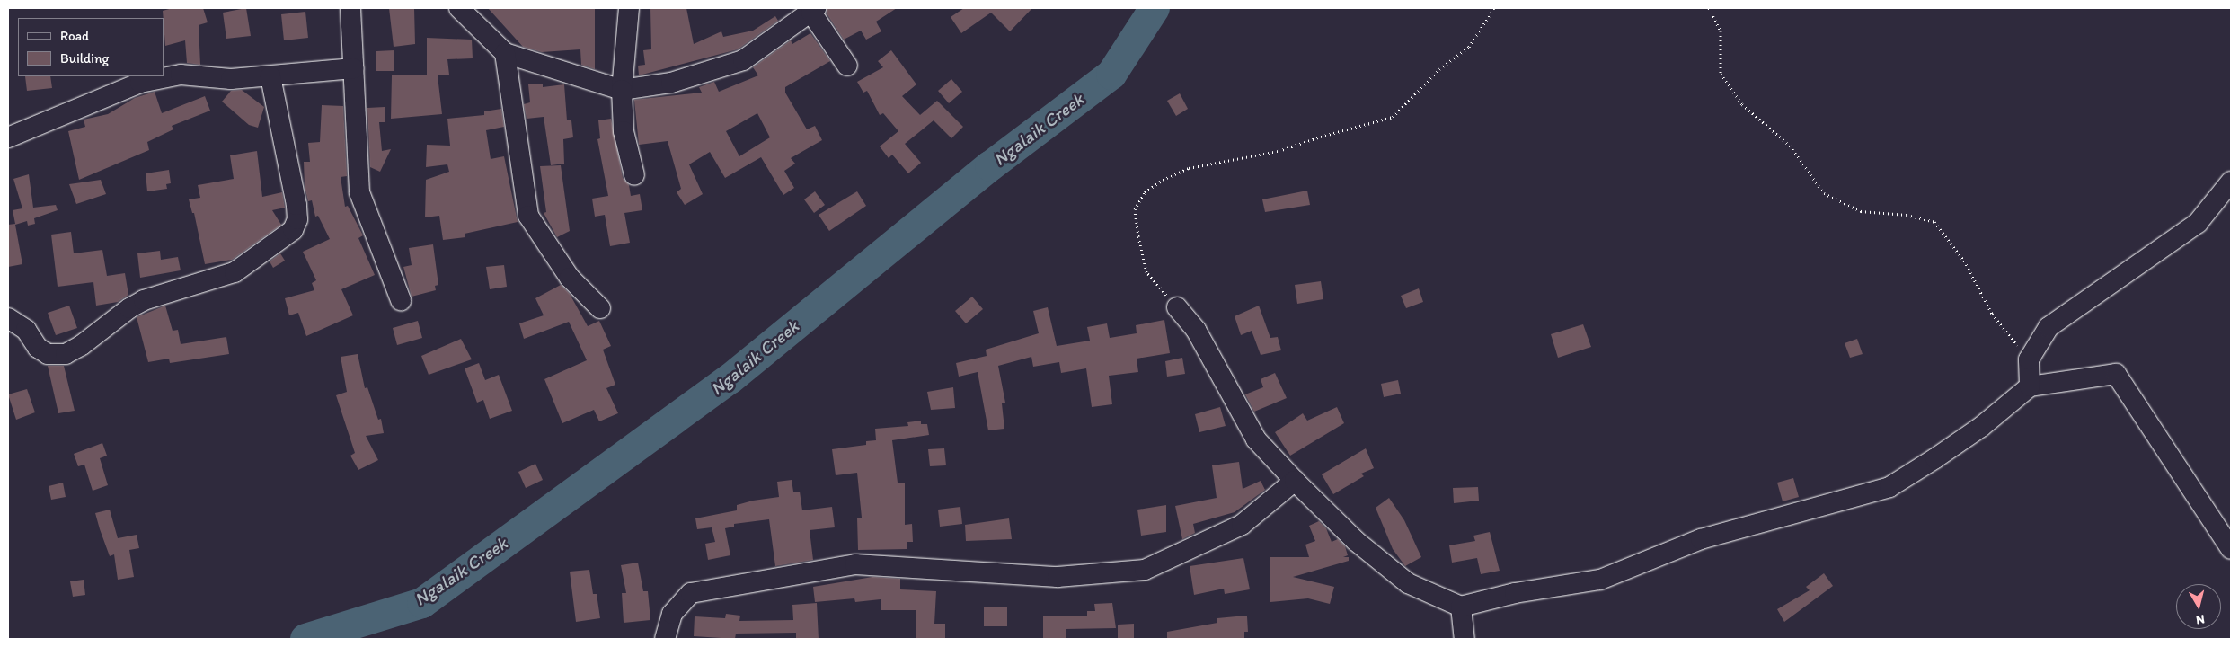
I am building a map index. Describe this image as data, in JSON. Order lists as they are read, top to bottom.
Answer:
{
  "water": ["Ngalaik Creek"],
  "legend": ["Road", "Building"],
  "north": "bottom"
}
